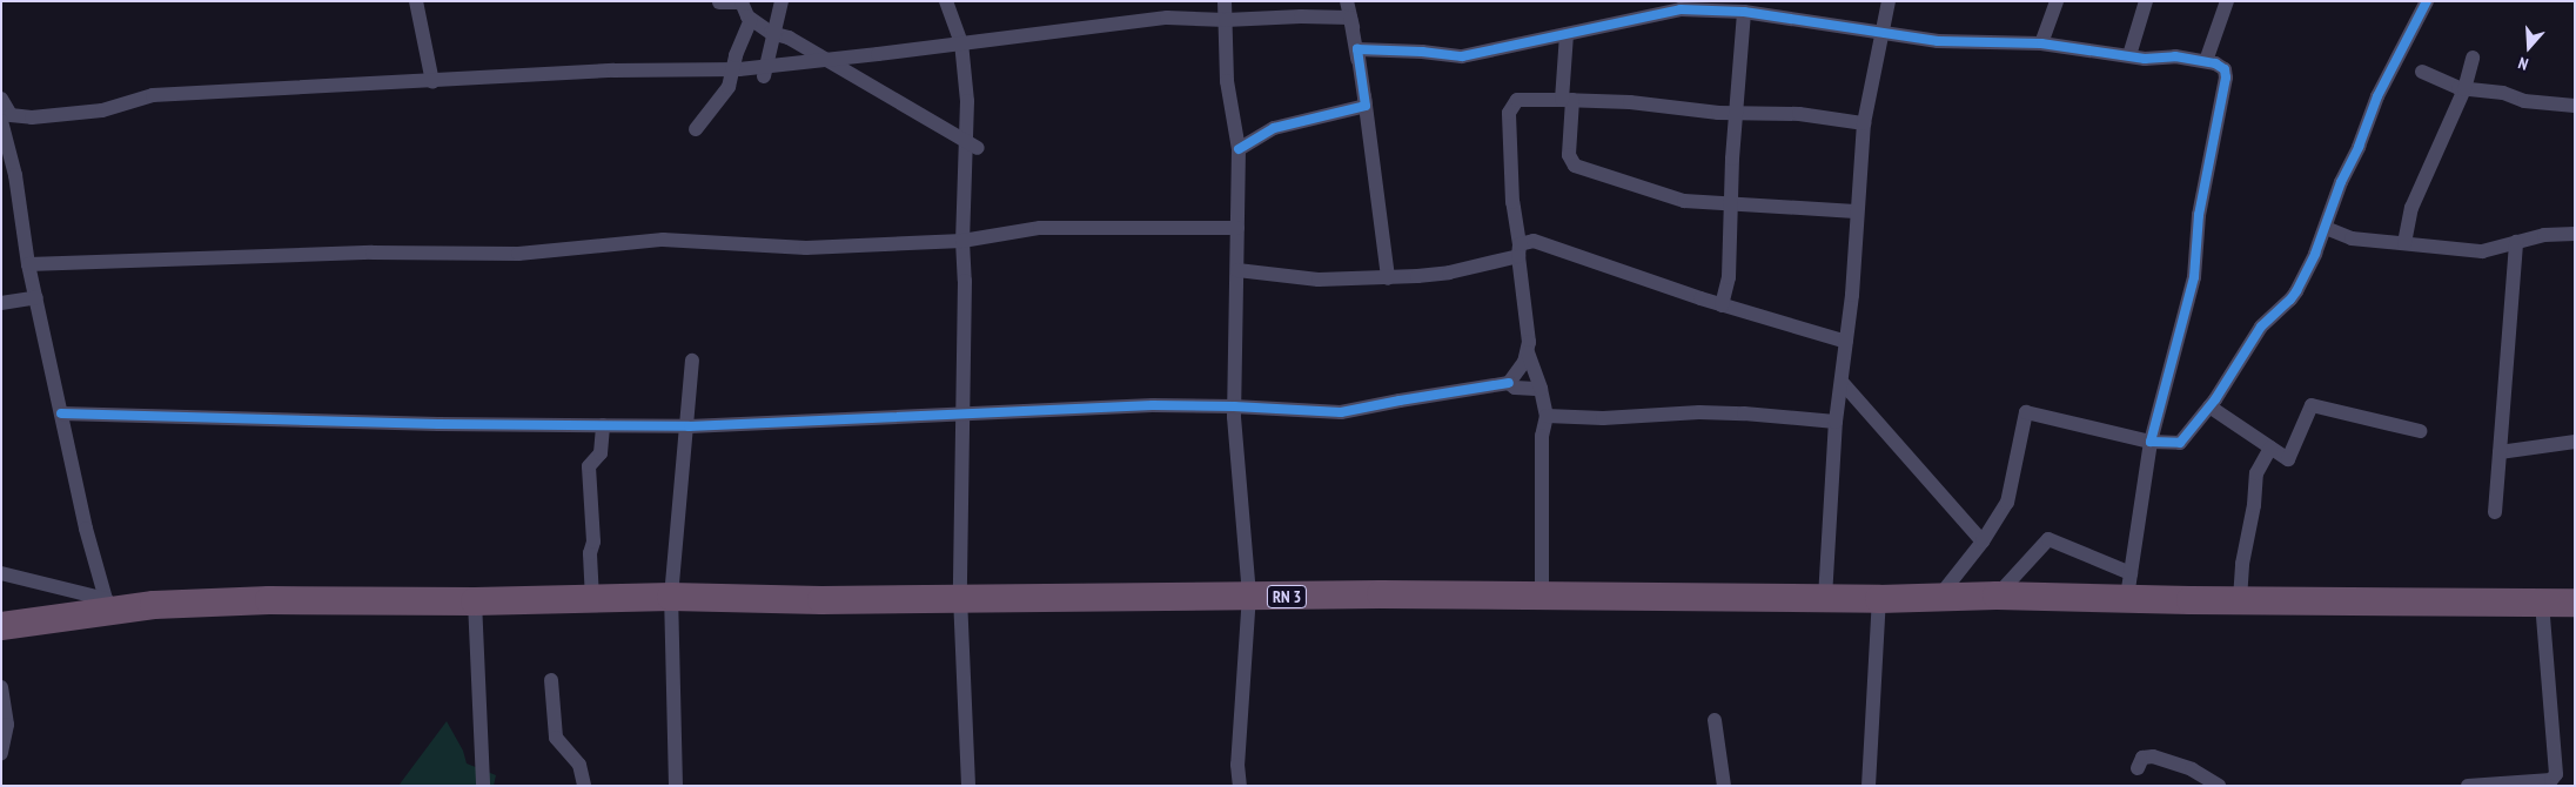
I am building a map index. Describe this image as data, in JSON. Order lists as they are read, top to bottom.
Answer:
{
  "streets": {
    "highway": ["RN 3"]
  },
  "north": "bottom"
}
